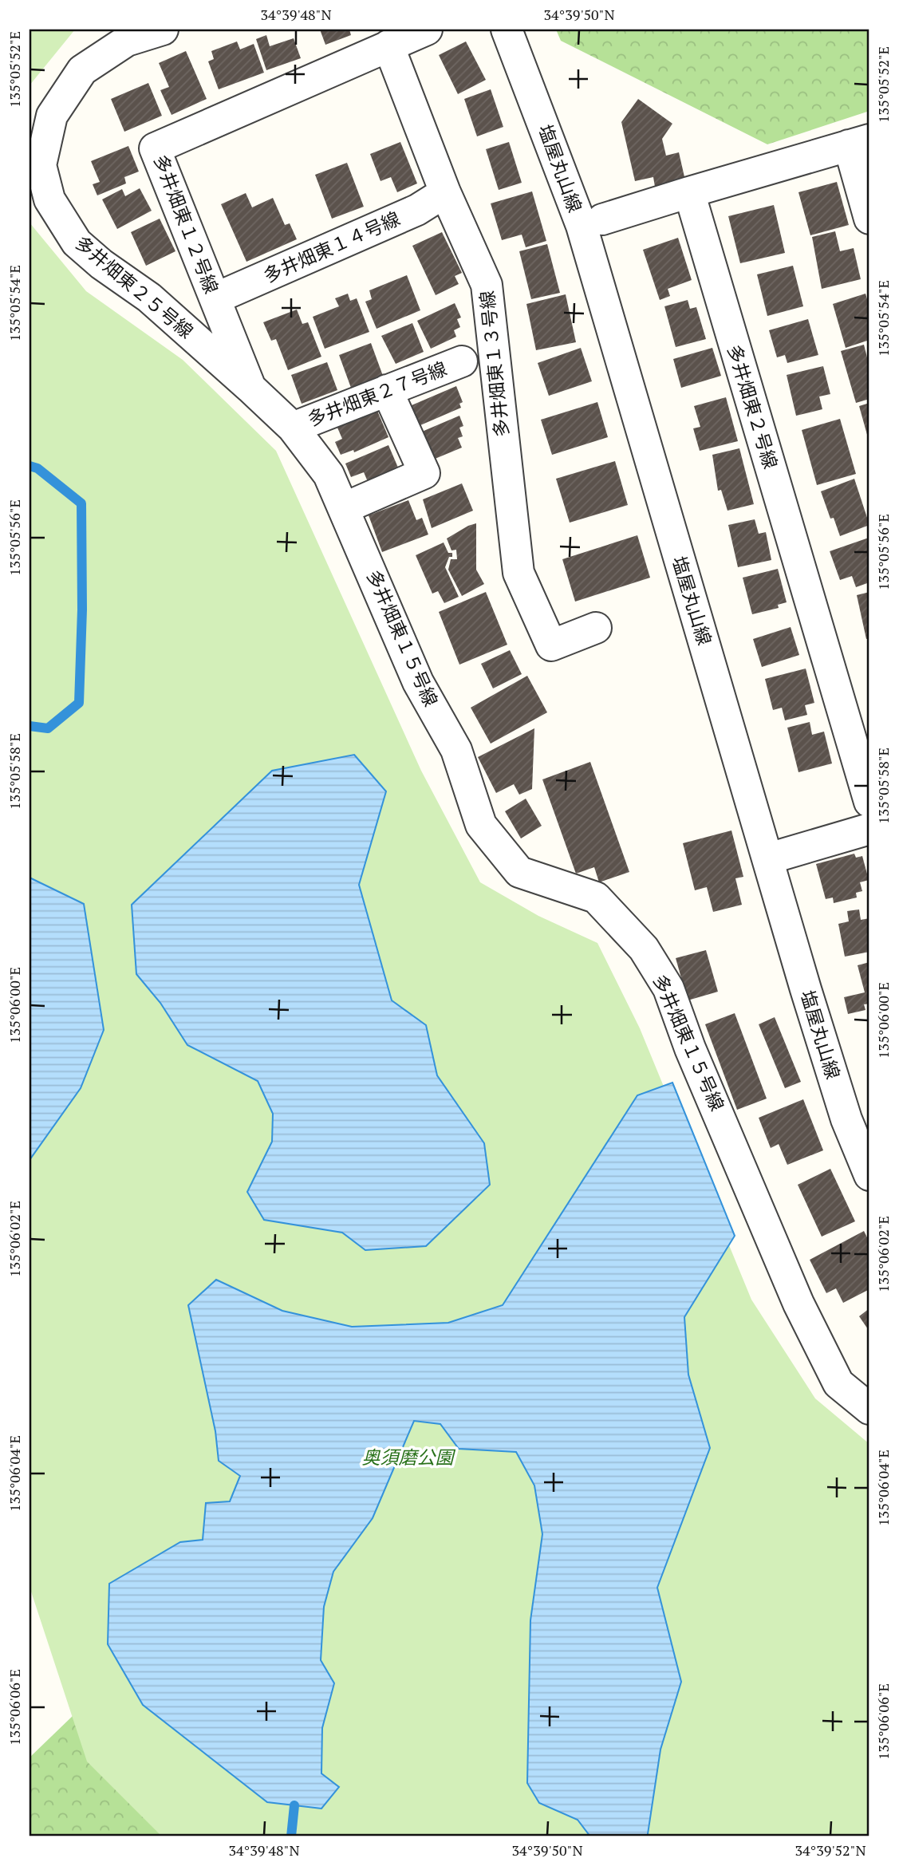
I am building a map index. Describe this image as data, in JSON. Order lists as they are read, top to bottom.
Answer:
{
  "streets": {
    "street": [
      "塩屋丸山線",
      "多井畑東１２号線",
      "多井畑東１４号線",
      "多井畑東２５号線",
      "多井畑東１３号線",
      "多井畑東２７号線",
      "多井畑東２号線",
      "多井畑東１５号線"
    ]
  },
  "crossings": [
    ["多井畑東１２号線", "多井畑東１４号線"],
    ["多井畑東１２号線", "多井畑東２５号線"],
    ["多井畑東１２号線", "多井畑東１３号線"],
    ["多井畑東１２号線", "多井畑東１５号線"],
    ["多井畑東１４号線", "多井畑東１３号線"],
    ["多井畑東２５号線", "多井畑東１５号線"],
    ["多井畑東２７号線", "多井畑東１５号線"]
  ],
  "parks": ["奥須磨公園"],
  "coordinates": [
    "34°39'48\"N",
    "34°39'50\"N",
    "135°05'52\"E",
    "135°05'54\"E",
    "135°05'56\"E",
    "135°05'58\"E",
    "135°06'00\"E",
    "135°06'02\"E",
    "135°06'04\"E",
    "135°06'06\"E",
    "34°39'52\"N"
  ]
}
